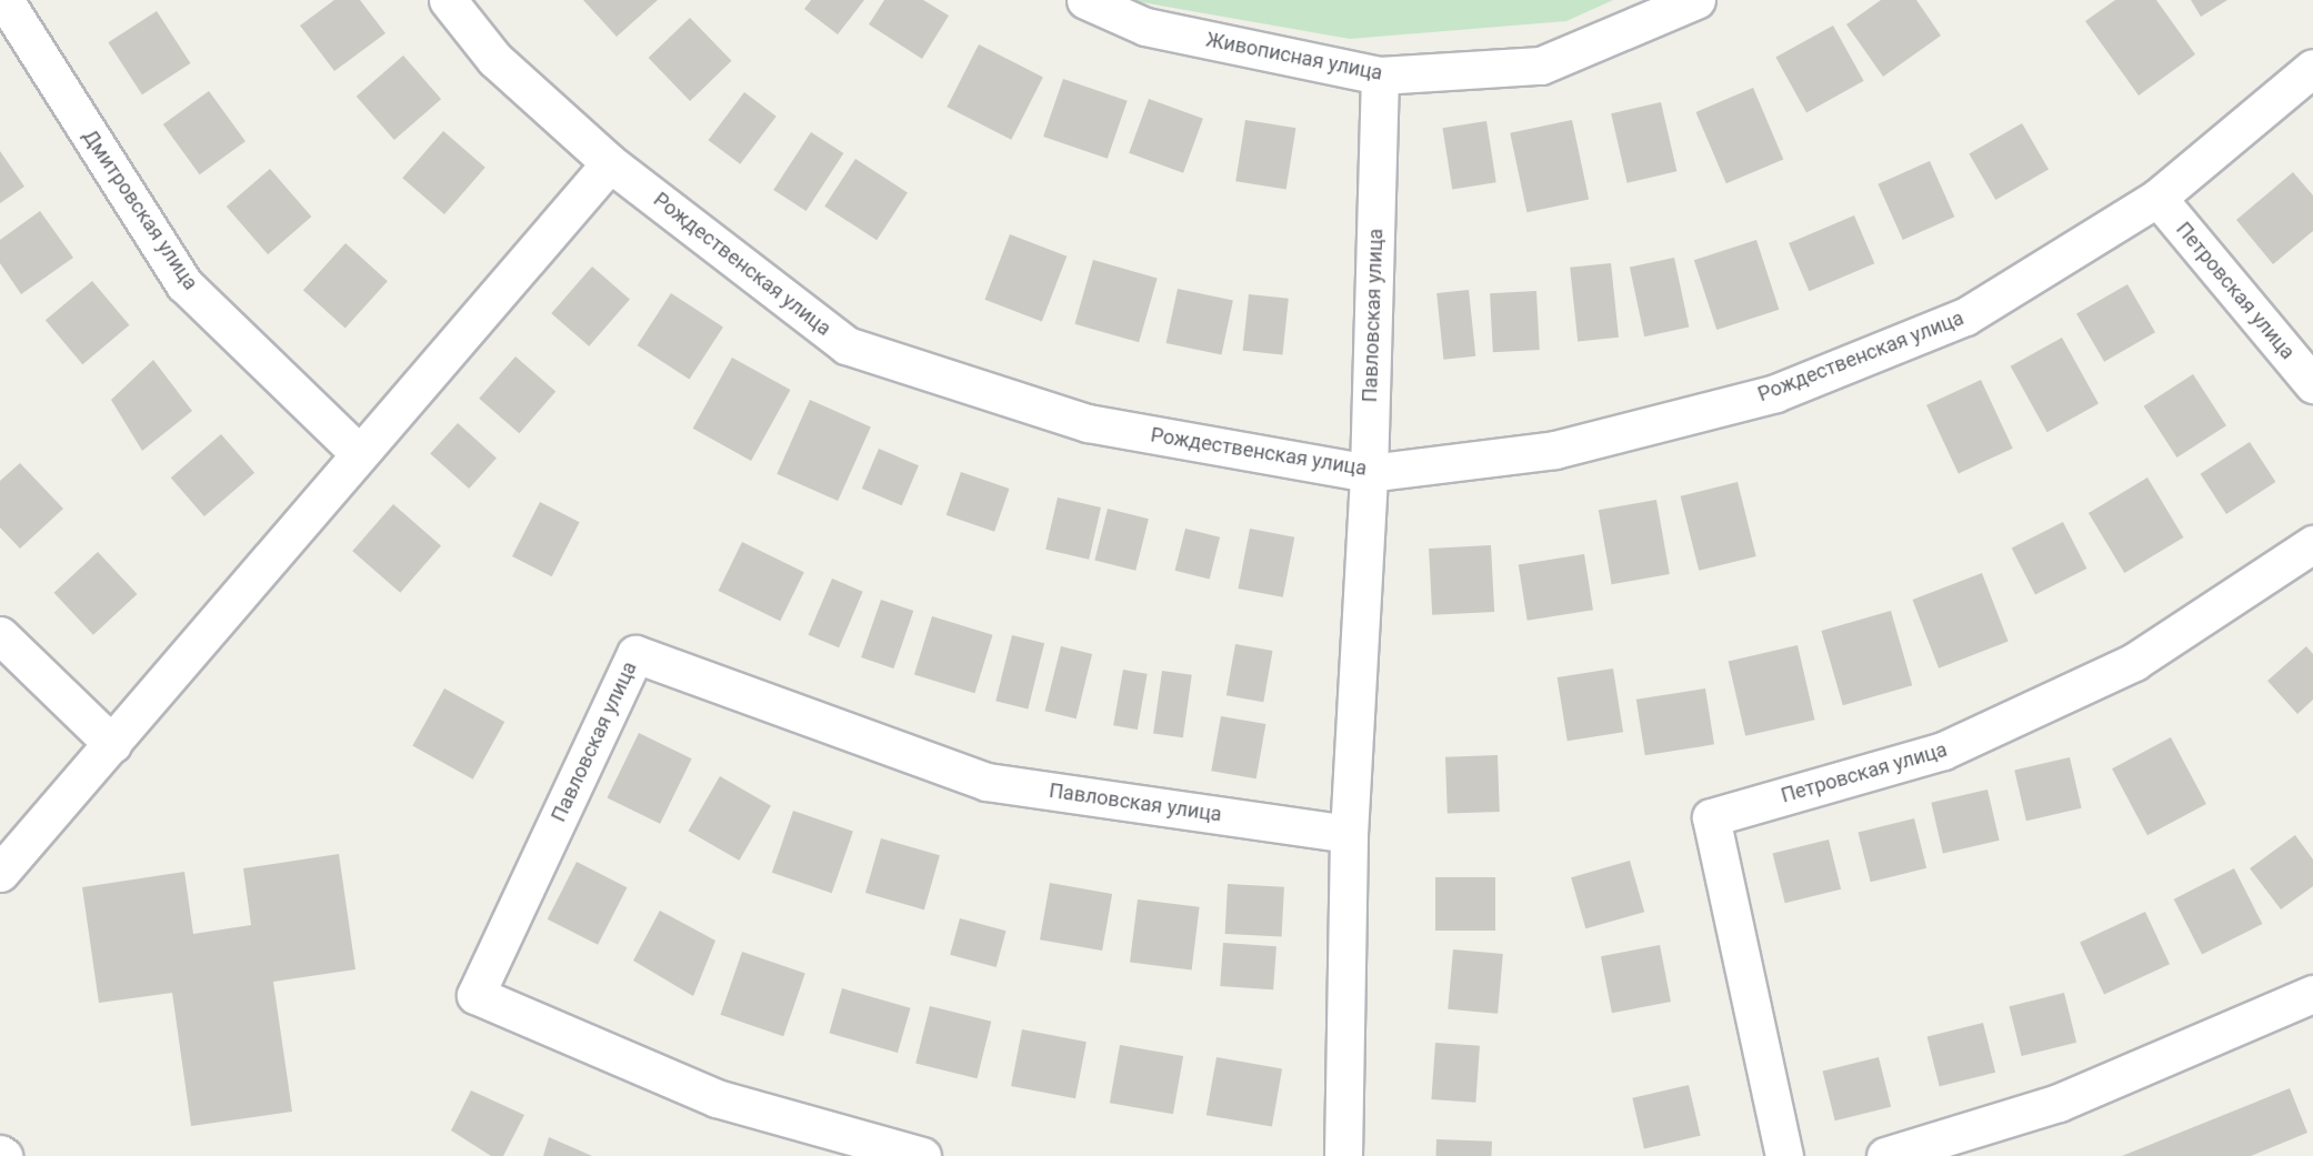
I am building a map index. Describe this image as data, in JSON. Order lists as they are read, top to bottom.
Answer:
{
  "streets": {
    "street": [
      "Живописная улица",
      "Дмитровская улица",
      "Рождественская улица",
      "Петровская улица",
      "Павловская улица"
    ]
  },
  "crossings": [
    ["Живописная улица", "Павловская улица"],
    ["Рождественская улица", "Петровская улица"],
    ["Рождественская улица", "Павловская улица"]
  ]
}
